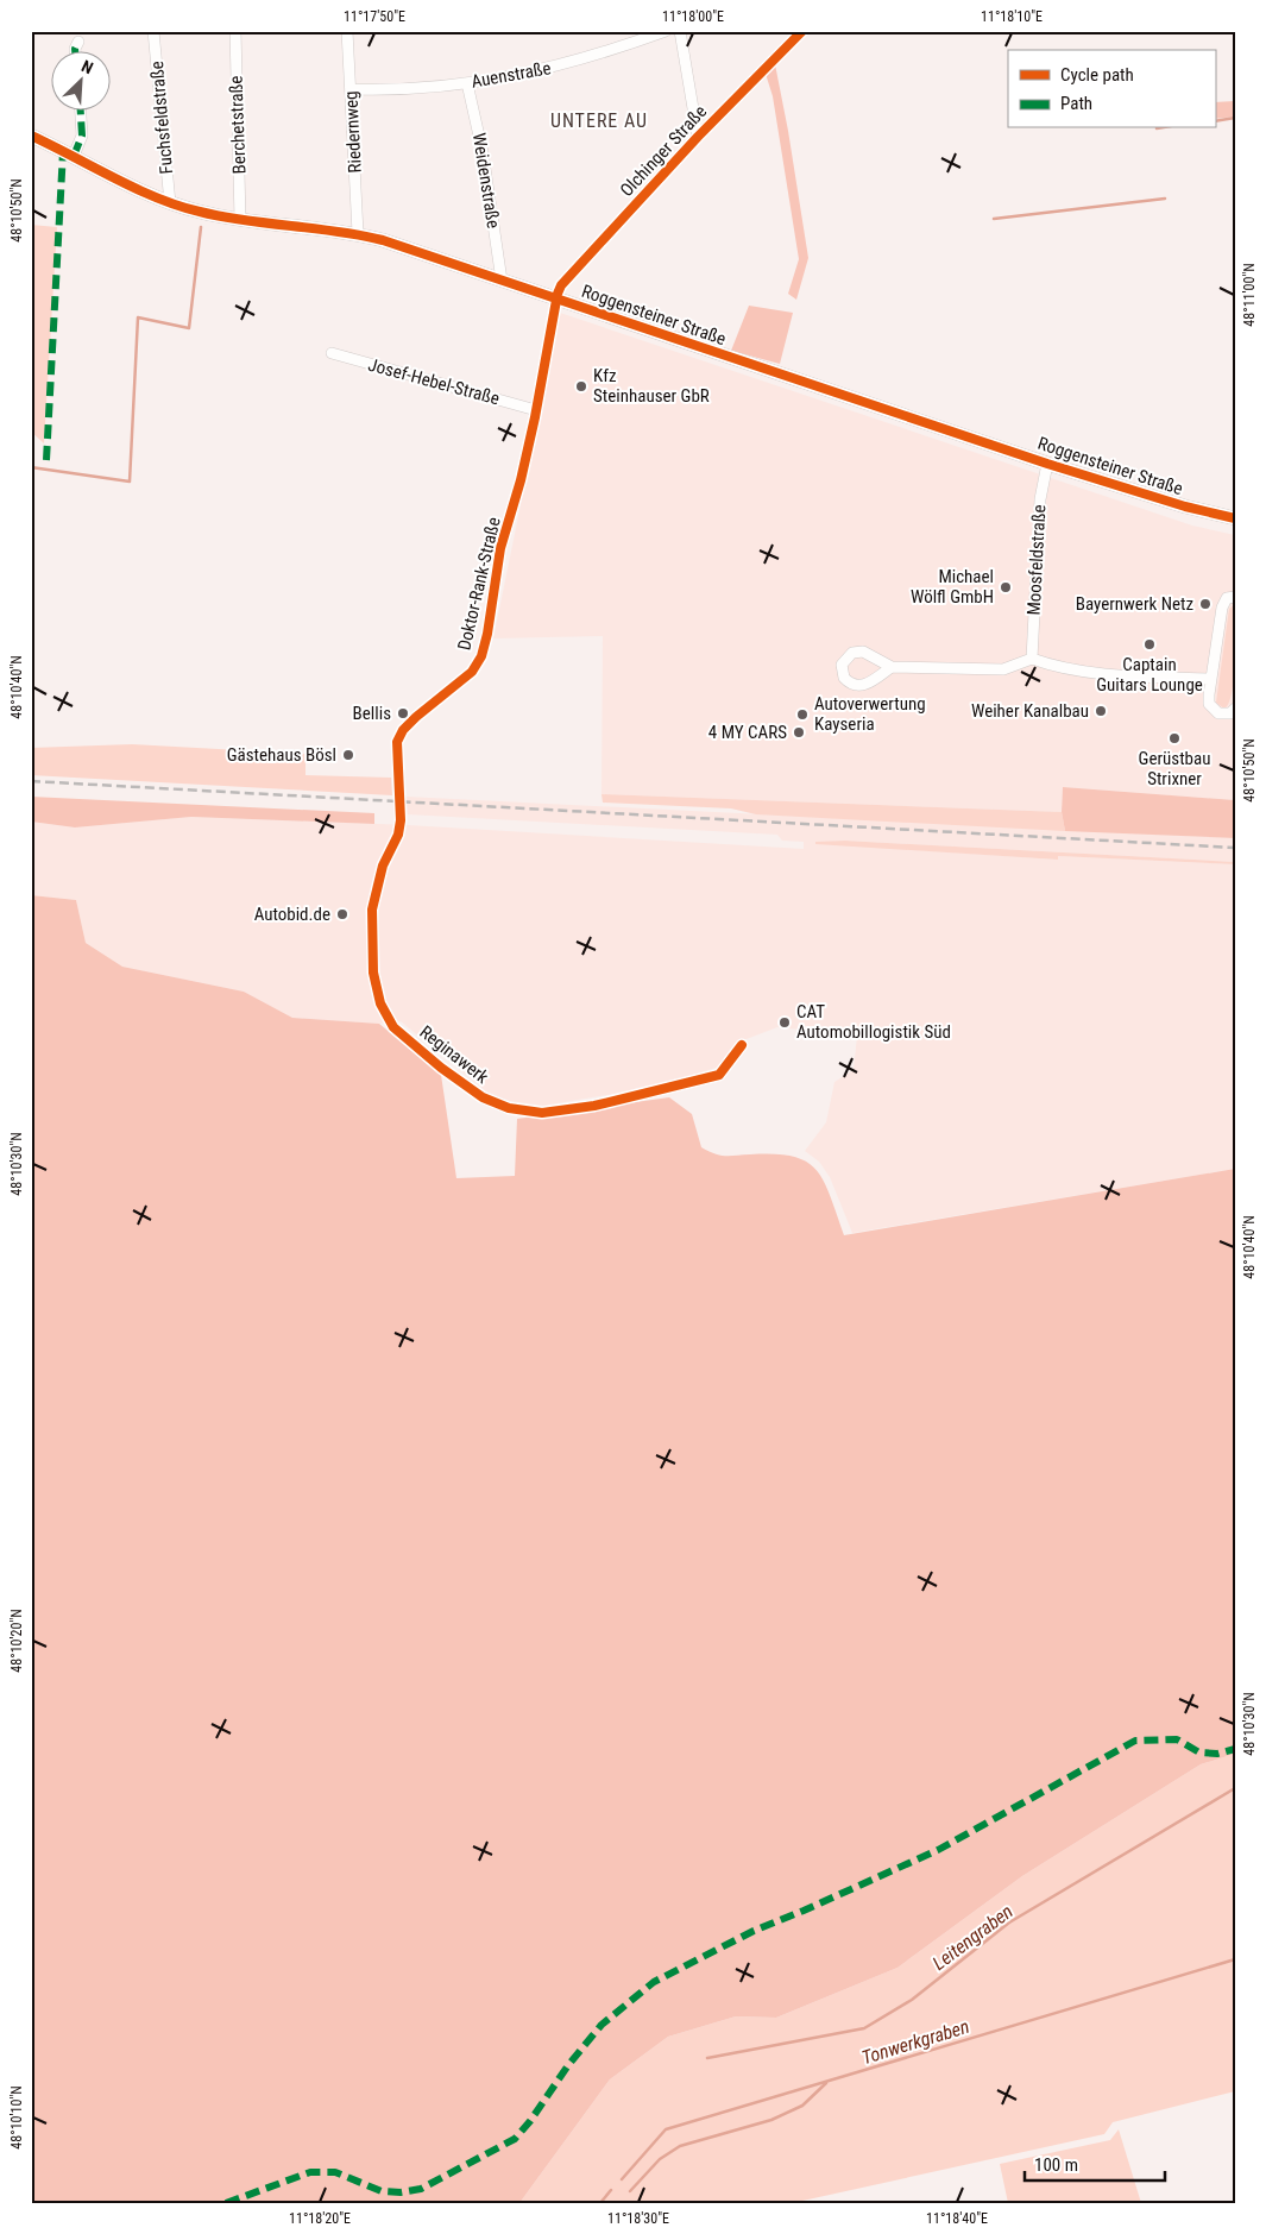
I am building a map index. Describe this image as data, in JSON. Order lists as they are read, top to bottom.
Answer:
{
  "streets": {
    "street": [
      "Auenstraße",
      "Fuchsfeldstraße",
      "Berchetstraße",
      "Riedernweg",
      "Olchinger Straße",
      "Weidenstraße",
      "Roggensteiner Straße",
      "Josef-Hebel-Straße",
      "Moosfeldstraße",
      "Doktor-Rank-Straße",
      "Reginawerk"
    ]
  },
  "crossings": [
    ["Auenstraße", "Riedernweg"],
    ["Auenstraße", "Weidenstraße"],
    ["Fuchsfeldstraße", "Roggensteiner Straße"],
    ["Berchetstraße", "Roggensteiner Straße"],
    ["Riedernweg", "Roggensteiner Straße"],
    ["Olchinger Straße", "Roggensteiner Straße"],
    ["Olchinger Straße", "Doktor-Rank-Straße"],
    ["Weidenstraße", "Roggensteiner Straße"],
    ["Roggensteiner Straße", "Moosfeldstraße"],
    ["Roggensteiner Straße", "Doktor-Rank-Straße"],
    ["Josef-Hebel-Straße", "Doktor-Rank-Straße"],
    ["Doktor-Rank-Straße", "Reginawerk"]
  ],
  "districts": ["UNTERE AU"],
  "water": ["Leitengraben", "Tonwerkgraben"],
  "places": [
    "Kfz Steinhauser GbR",
    "Michael Wölfl GmbH",
    "Bayernwerk Netz",
    "Captain Guitars Lounge",
    "Weiher Kanalbau",
    "Bellis",
    "Autoverwertung Kayseria",
    "4 MY CARS",
    "Gerüstbau Strixner",
    "Gästehaus Bösl",
    "Autobid.de",
    "CAT Automobillogistik Süd"
  ],
  "legend": ["Cycle path", "Path"],
  "scale_bar": "100 m",
  "north": "top right",
  "coordinates": [
    "11°17'50\"E",
    "11°18'00\"E",
    "11°18'10\"E",
    "48°10'50\"N",
    "48°11'00\"N",
    "48°10'40\"N",
    "48°10'30\"N",
    "48°10'20\"N",
    "48°10'10\"N",
    "11°18'20\"E",
    "11°18'30\"E",
    "11°18'40\"E"
  ]
}
